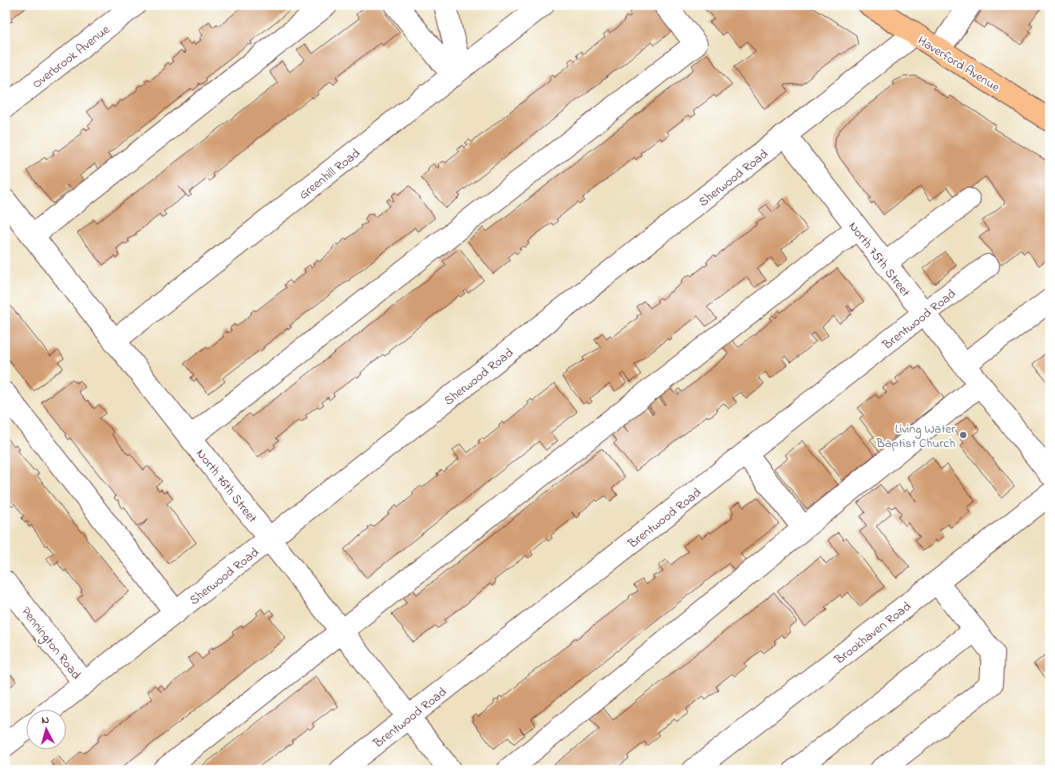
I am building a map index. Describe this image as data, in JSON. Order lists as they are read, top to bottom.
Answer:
{
  "streets": {
    "main road": ["Haverford Avenue"],
    "street": [
      "Overbrook Avenue",
      "Greenhill Road",
      "Sherwood Road",
      "North 75th Street",
      "Brentwood Road",
      "North 76th Street",
      "Brookhaven Road",
      "Pennington Road"
    ]
  },
  "crossings": [
    ["Haverford Avenue", "Sherwood Road"],
    ["Greenhill Road", "North 76th Street"],
    ["Sherwood Road", "North 75th Street"],
    ["Sherwood Road", "North 76th Street"],
    ["Sherwood Road", "Pennington Road"],
    ["North 75th Street", "Brentwood Road"],
    ["Brentwood Road", "North 76th Street"]
  ],
  "places": ["Living Water Baptist Church"],
  "north": "top"
}
